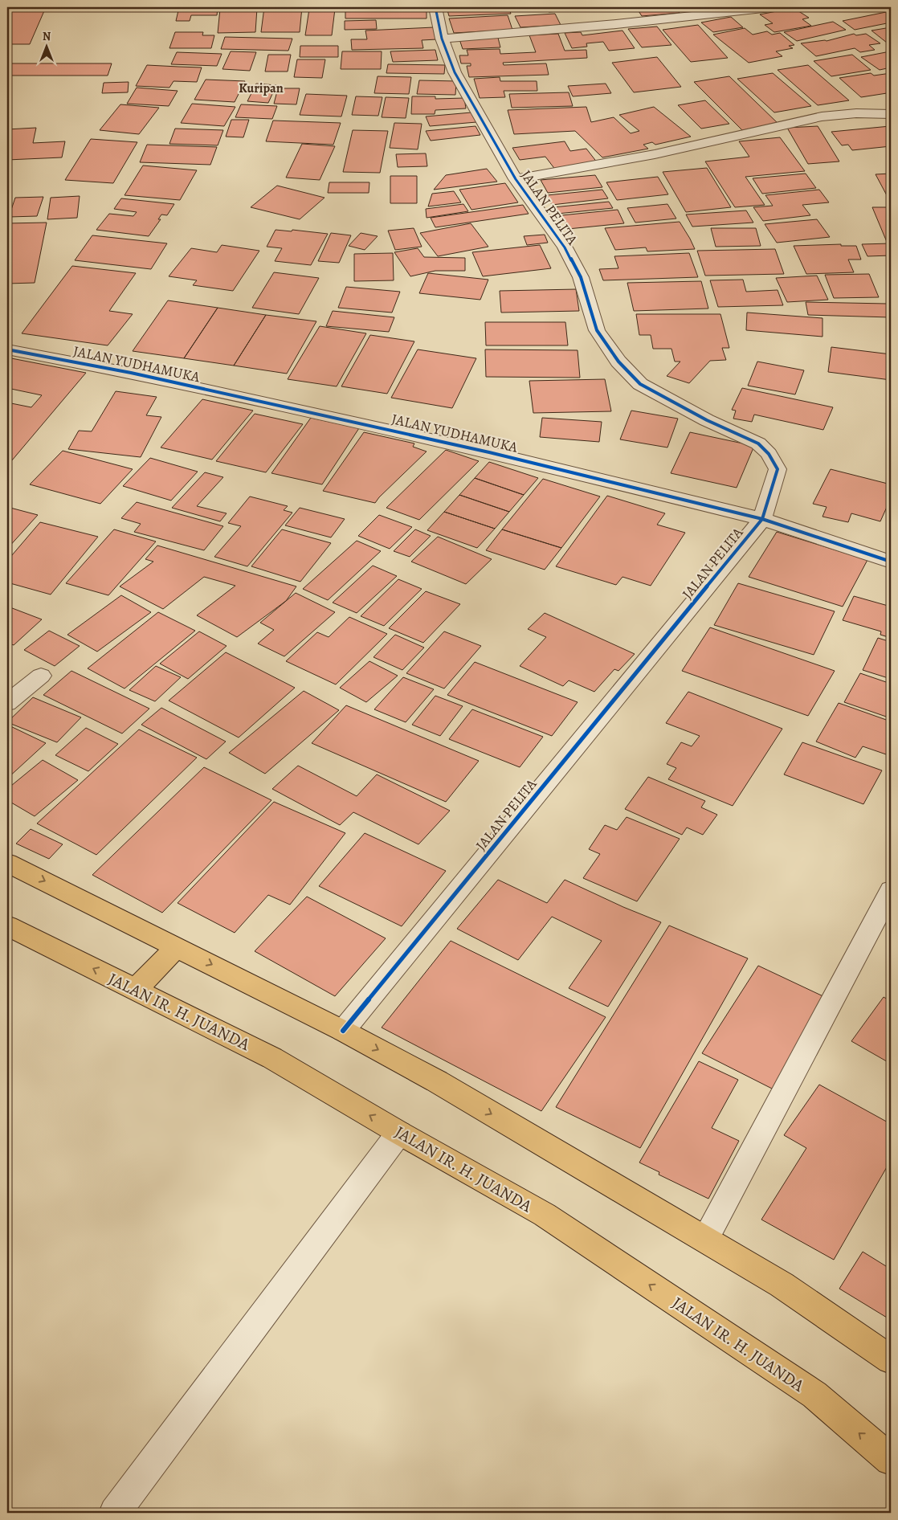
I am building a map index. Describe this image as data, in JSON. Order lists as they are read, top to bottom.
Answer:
{
  "streets": {
    "highway": ["JALAN IR. H. JUANDA"],
    "street": ["JALAN PELITA", "JALAN YUDHAMUKA"]
  },
  "crossings": [
    ["JALAN PELITA", "JALAN YUDHAMUKA"]
  ],
  "districts": ["Kuripan"],
  "north": "top"
}
